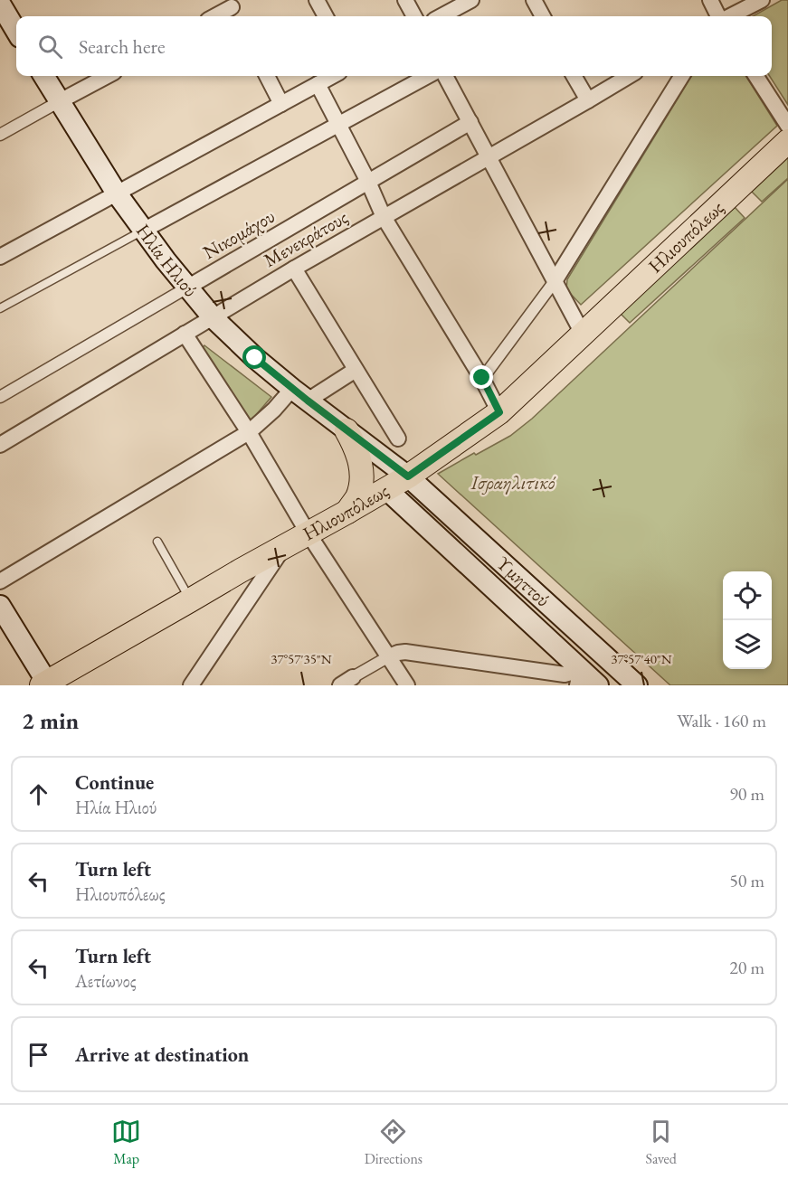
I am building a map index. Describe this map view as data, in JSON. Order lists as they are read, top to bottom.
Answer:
{
  "streets": {
    "main road": ["Ηλιουπόλεως", "Ηλία Ηλιού", "Υμηττού"],
    "street": ["Νικομάχου", "Μενεκράτους"]
  },
  "crossings": [
    ["Νικομάχου", "Ηλία Ηλιού"],
    ["Ηλιουπόλεως", "Ηλία Ηλιού"],
    ["Ηλιουπόλεως", "Υμηττού"],
    ["Μενεκράτους", "Ηλία Ηλιού"],
    ["Ηλία Ηλιού", "Υμηττού"]
  ],
  "parks": ["Ισραηλιτικό"],
  "page": {
    "search": "Search here",
    "heading": ["2 min", "Walk · 160 m"],
    "list": [
      ["Continue", "Ηλία Ηλιού", "90 m"],
      ["Turn left", "Ηλιουπόλεως", "50 m"],
      ["Turn left", "Αετίωνος", "20 m"],
      "Arrive at destination"
    ],
    "nav": ["Map", "Directions", "Saved"]
  },
  "coordinates": ["37°57'35\"N", "37°57'40\"N"]
}
